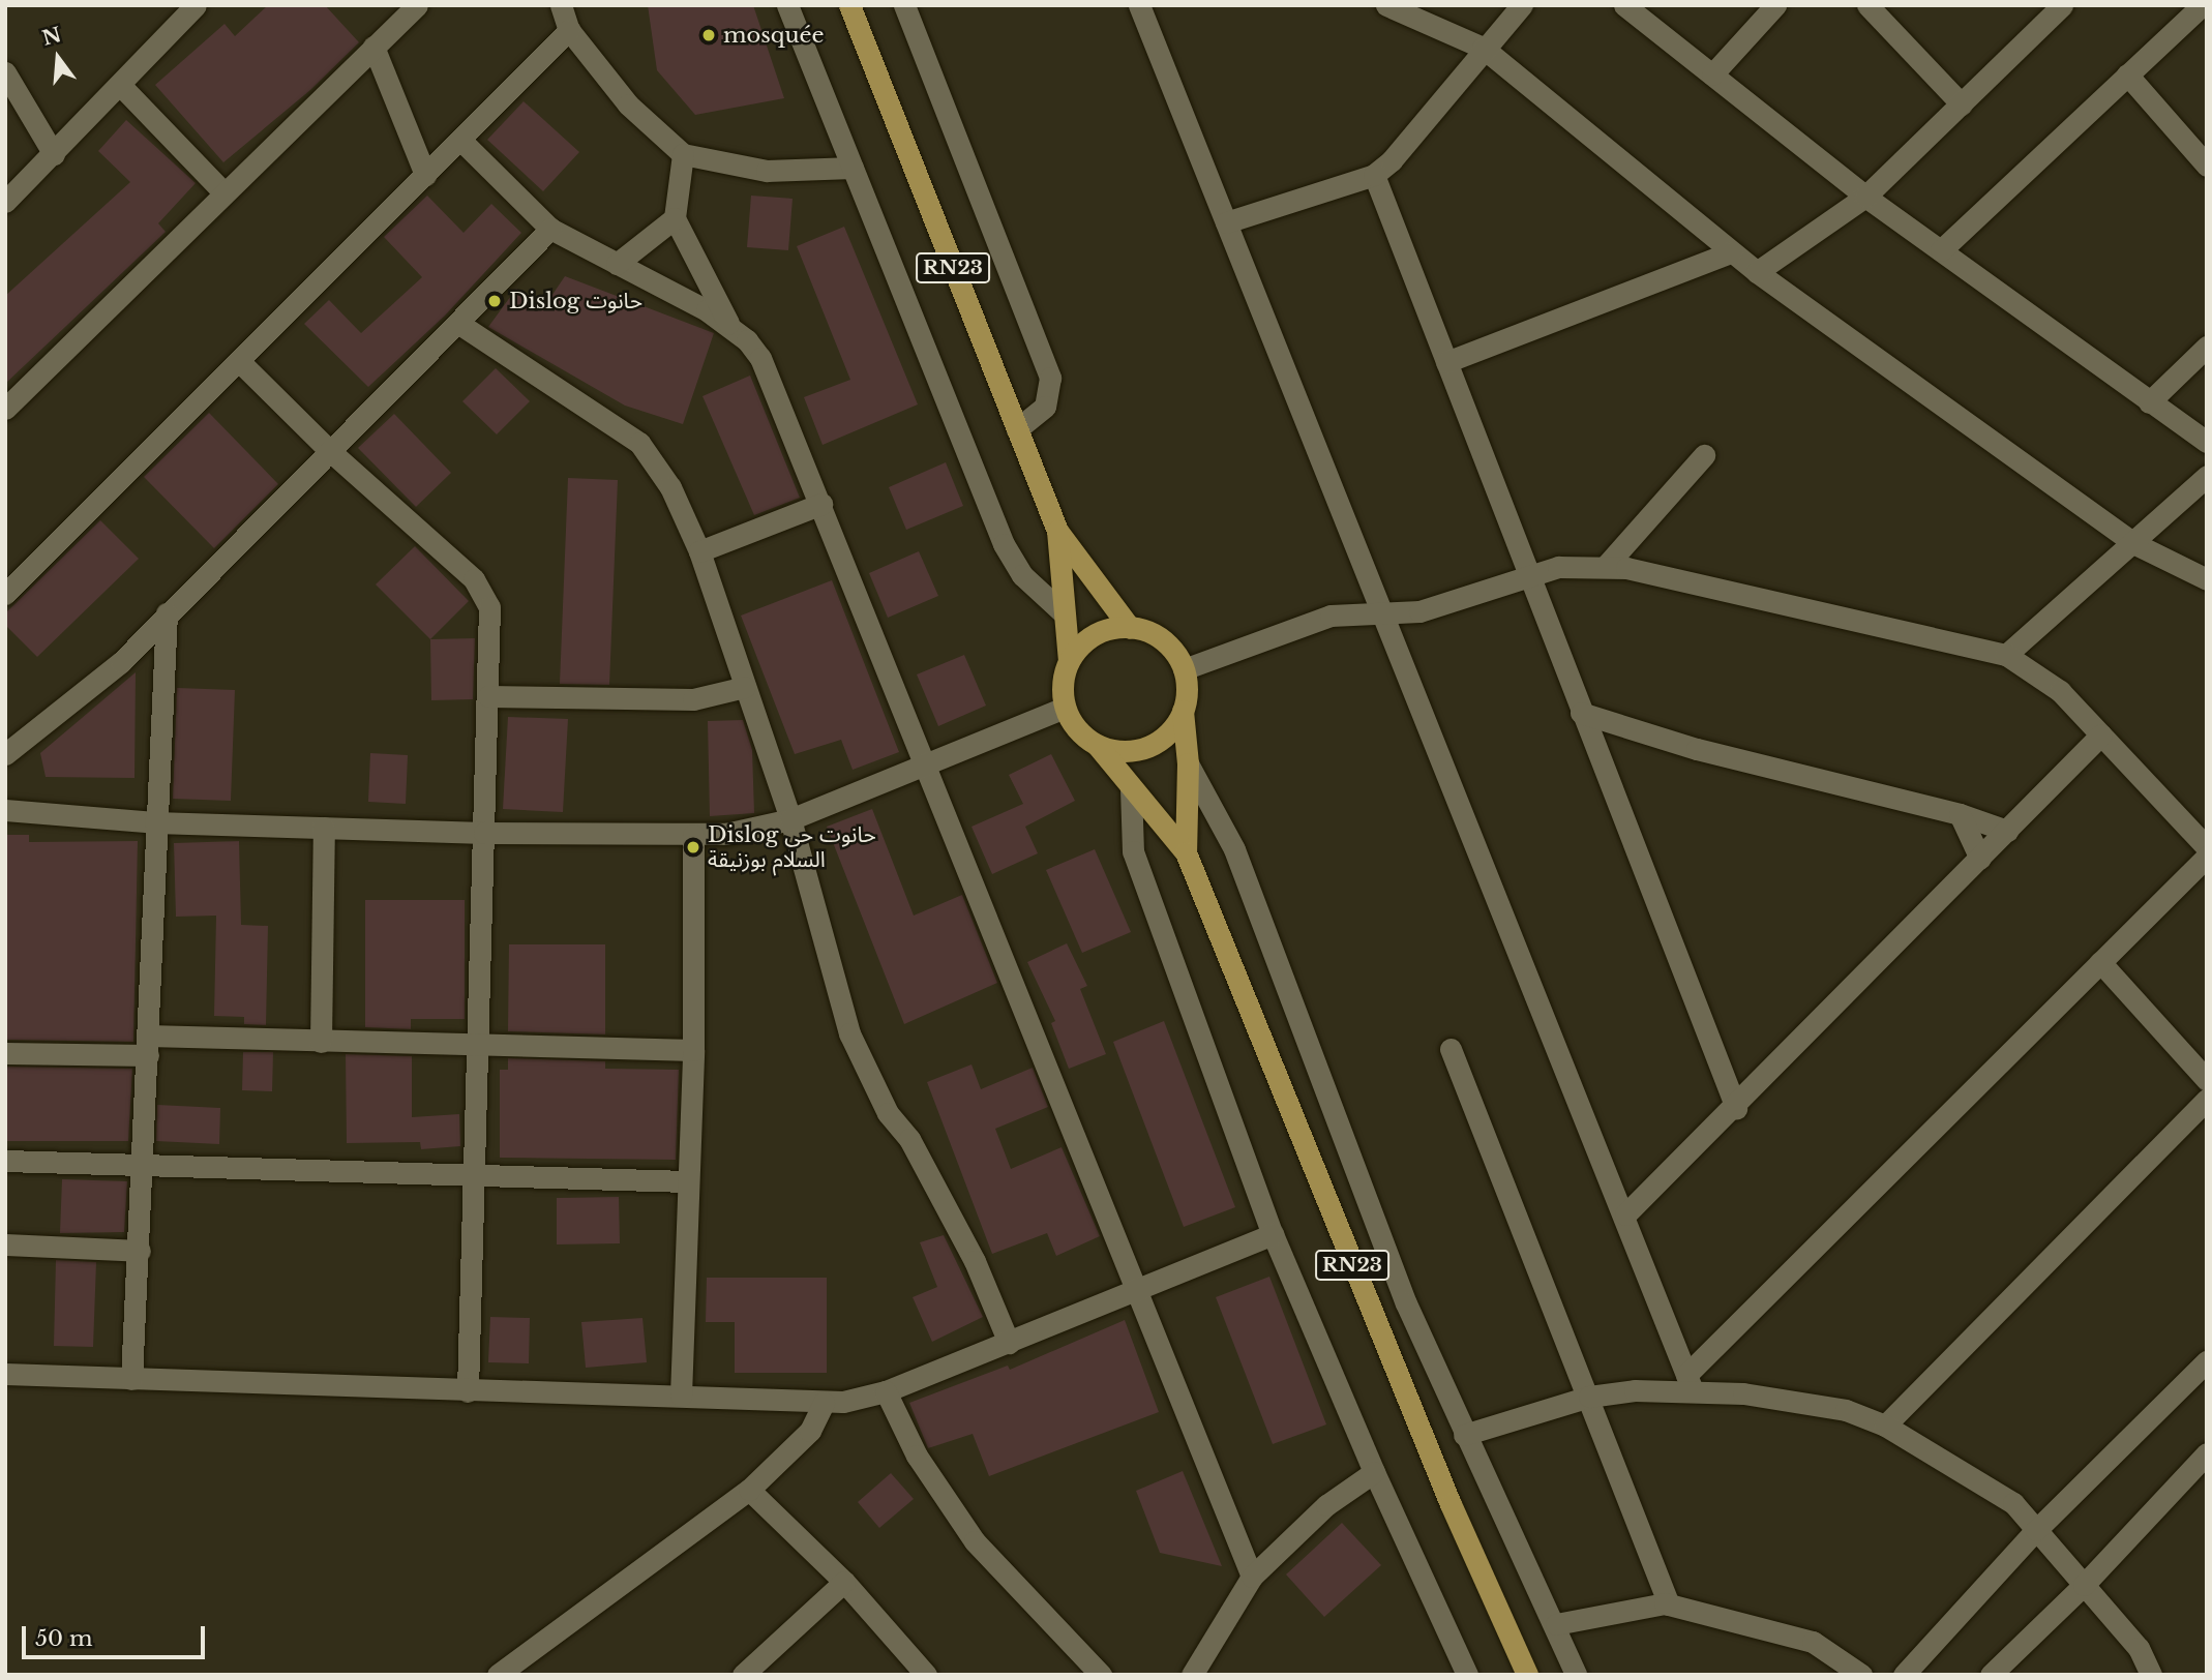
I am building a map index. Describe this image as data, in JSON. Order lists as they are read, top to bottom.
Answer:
{
  "streets": {
    "main road": ["RN23"]
  },
  "places": ["mosquée", "Dislog حانوت", "Dislog حانوت حي السلام بوزنيقة"],
  "scale_bar": "50 m",
  "north": "top"
}
